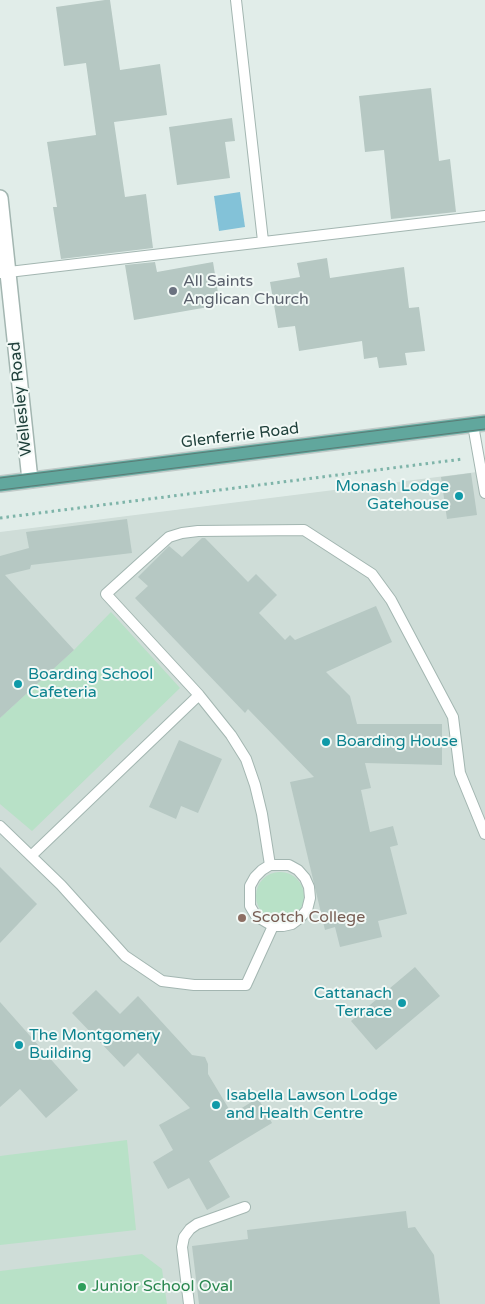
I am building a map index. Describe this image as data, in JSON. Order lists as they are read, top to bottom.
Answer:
{
  "streets": {
    "main road": ["Glenferrie Road"],
    "street": ["Wellesley Road"]
  },
  "crossings": [
    ["Wellesley Road", "Glenferrie Road"]
  ],
  "places": [
    "All Saints Anglican Church",
    "Monash Lodge Gatehouse",
    "Boarding School Cafeteria",
    "Boarding House",
    "Scotch College",
    "Cattanach Terrace",
    "The Montgomery Building",
    "Isabella Lawson Lodge and Health Centre",
    "Junior School Oval"
  ]
}
